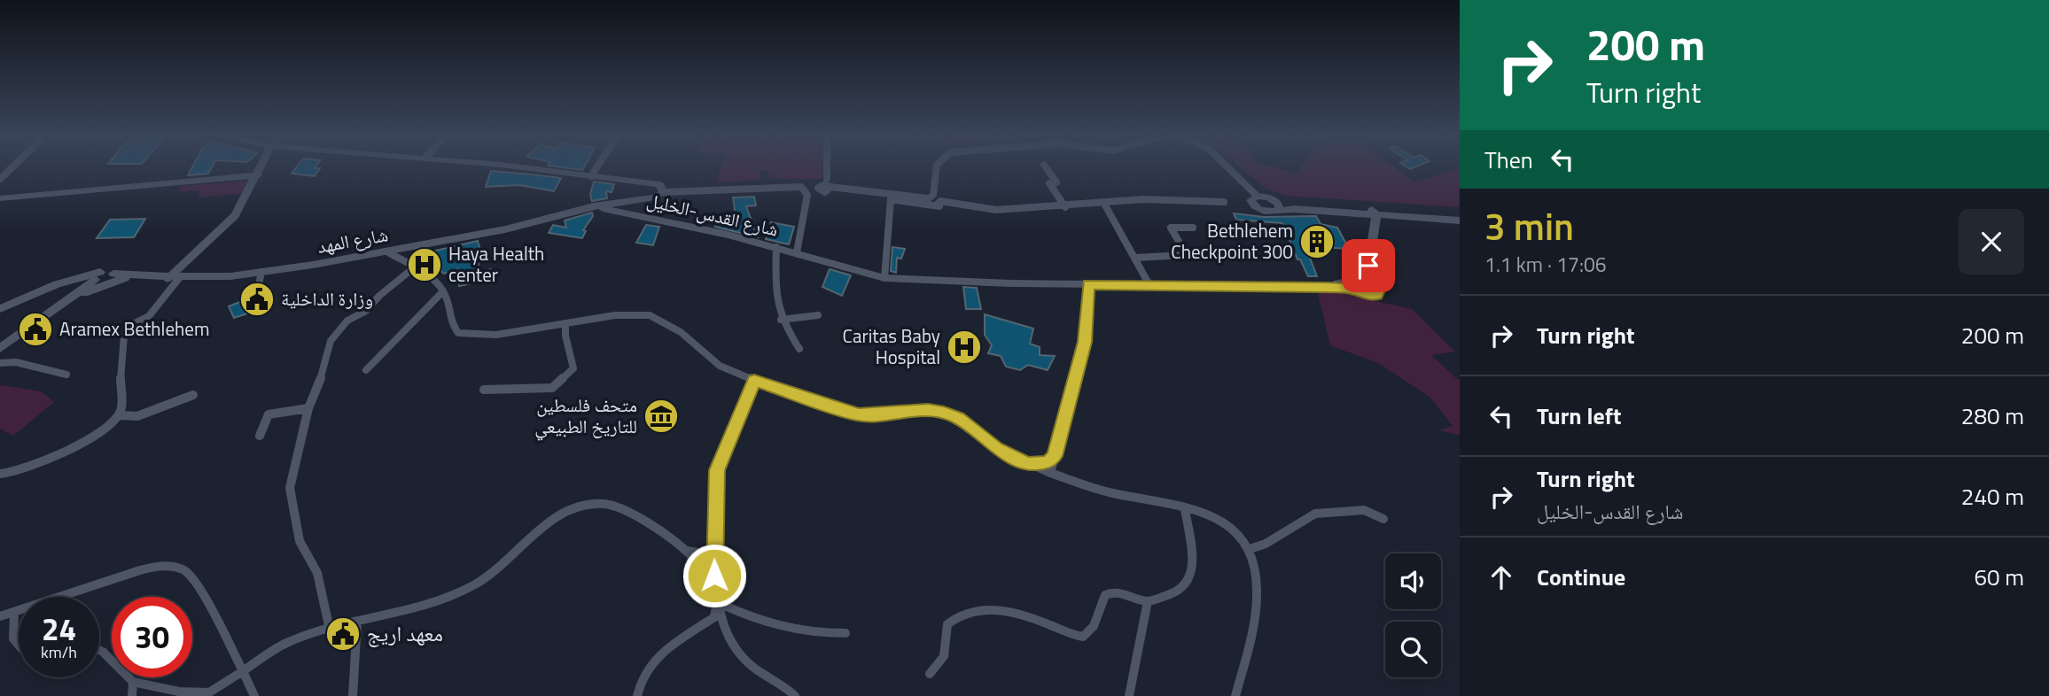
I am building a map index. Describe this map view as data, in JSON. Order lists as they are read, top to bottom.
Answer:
{
  "streets": {
    "main road": ["شارع القدس-الخليل", "شارع المهد"]
  },
  "crossings": [
    ["شارع القدس-الخليل", "شارع المهد"]
  ],
  "places": {
    "building": ["Bethlehem Checkpoint 300"],
    "hospital": ["Haya Health center", "Caritas Baby Hospital"],
    "public building": ["وزارة الداخلية", "Aramex Bethlehem", "معهد اريج"],
    "museum": ["متحف فلسطين للتاريخ الطبيعي"]
  },
  "page": {
    "turn": ["200 m", "Turn right"],
    "then": "Then",
    "heading": ["3 min", "1.1 km · 17:06"],
    "list": [
      {
        "name": "Turn right",
        "value": "200 m"
      },
      {
        "name": "Turn left",
        "value": "280 m"
      },
      {
        "name": "Turn right",
        "note": "شارع القدس-الخليل",
        "value": "240 m"
      },
      {
        "name": "Continue",
        "value": "60 m"
      }
    ],
    "speed": "24 km/h",
    "limit": "30"
  }
}
